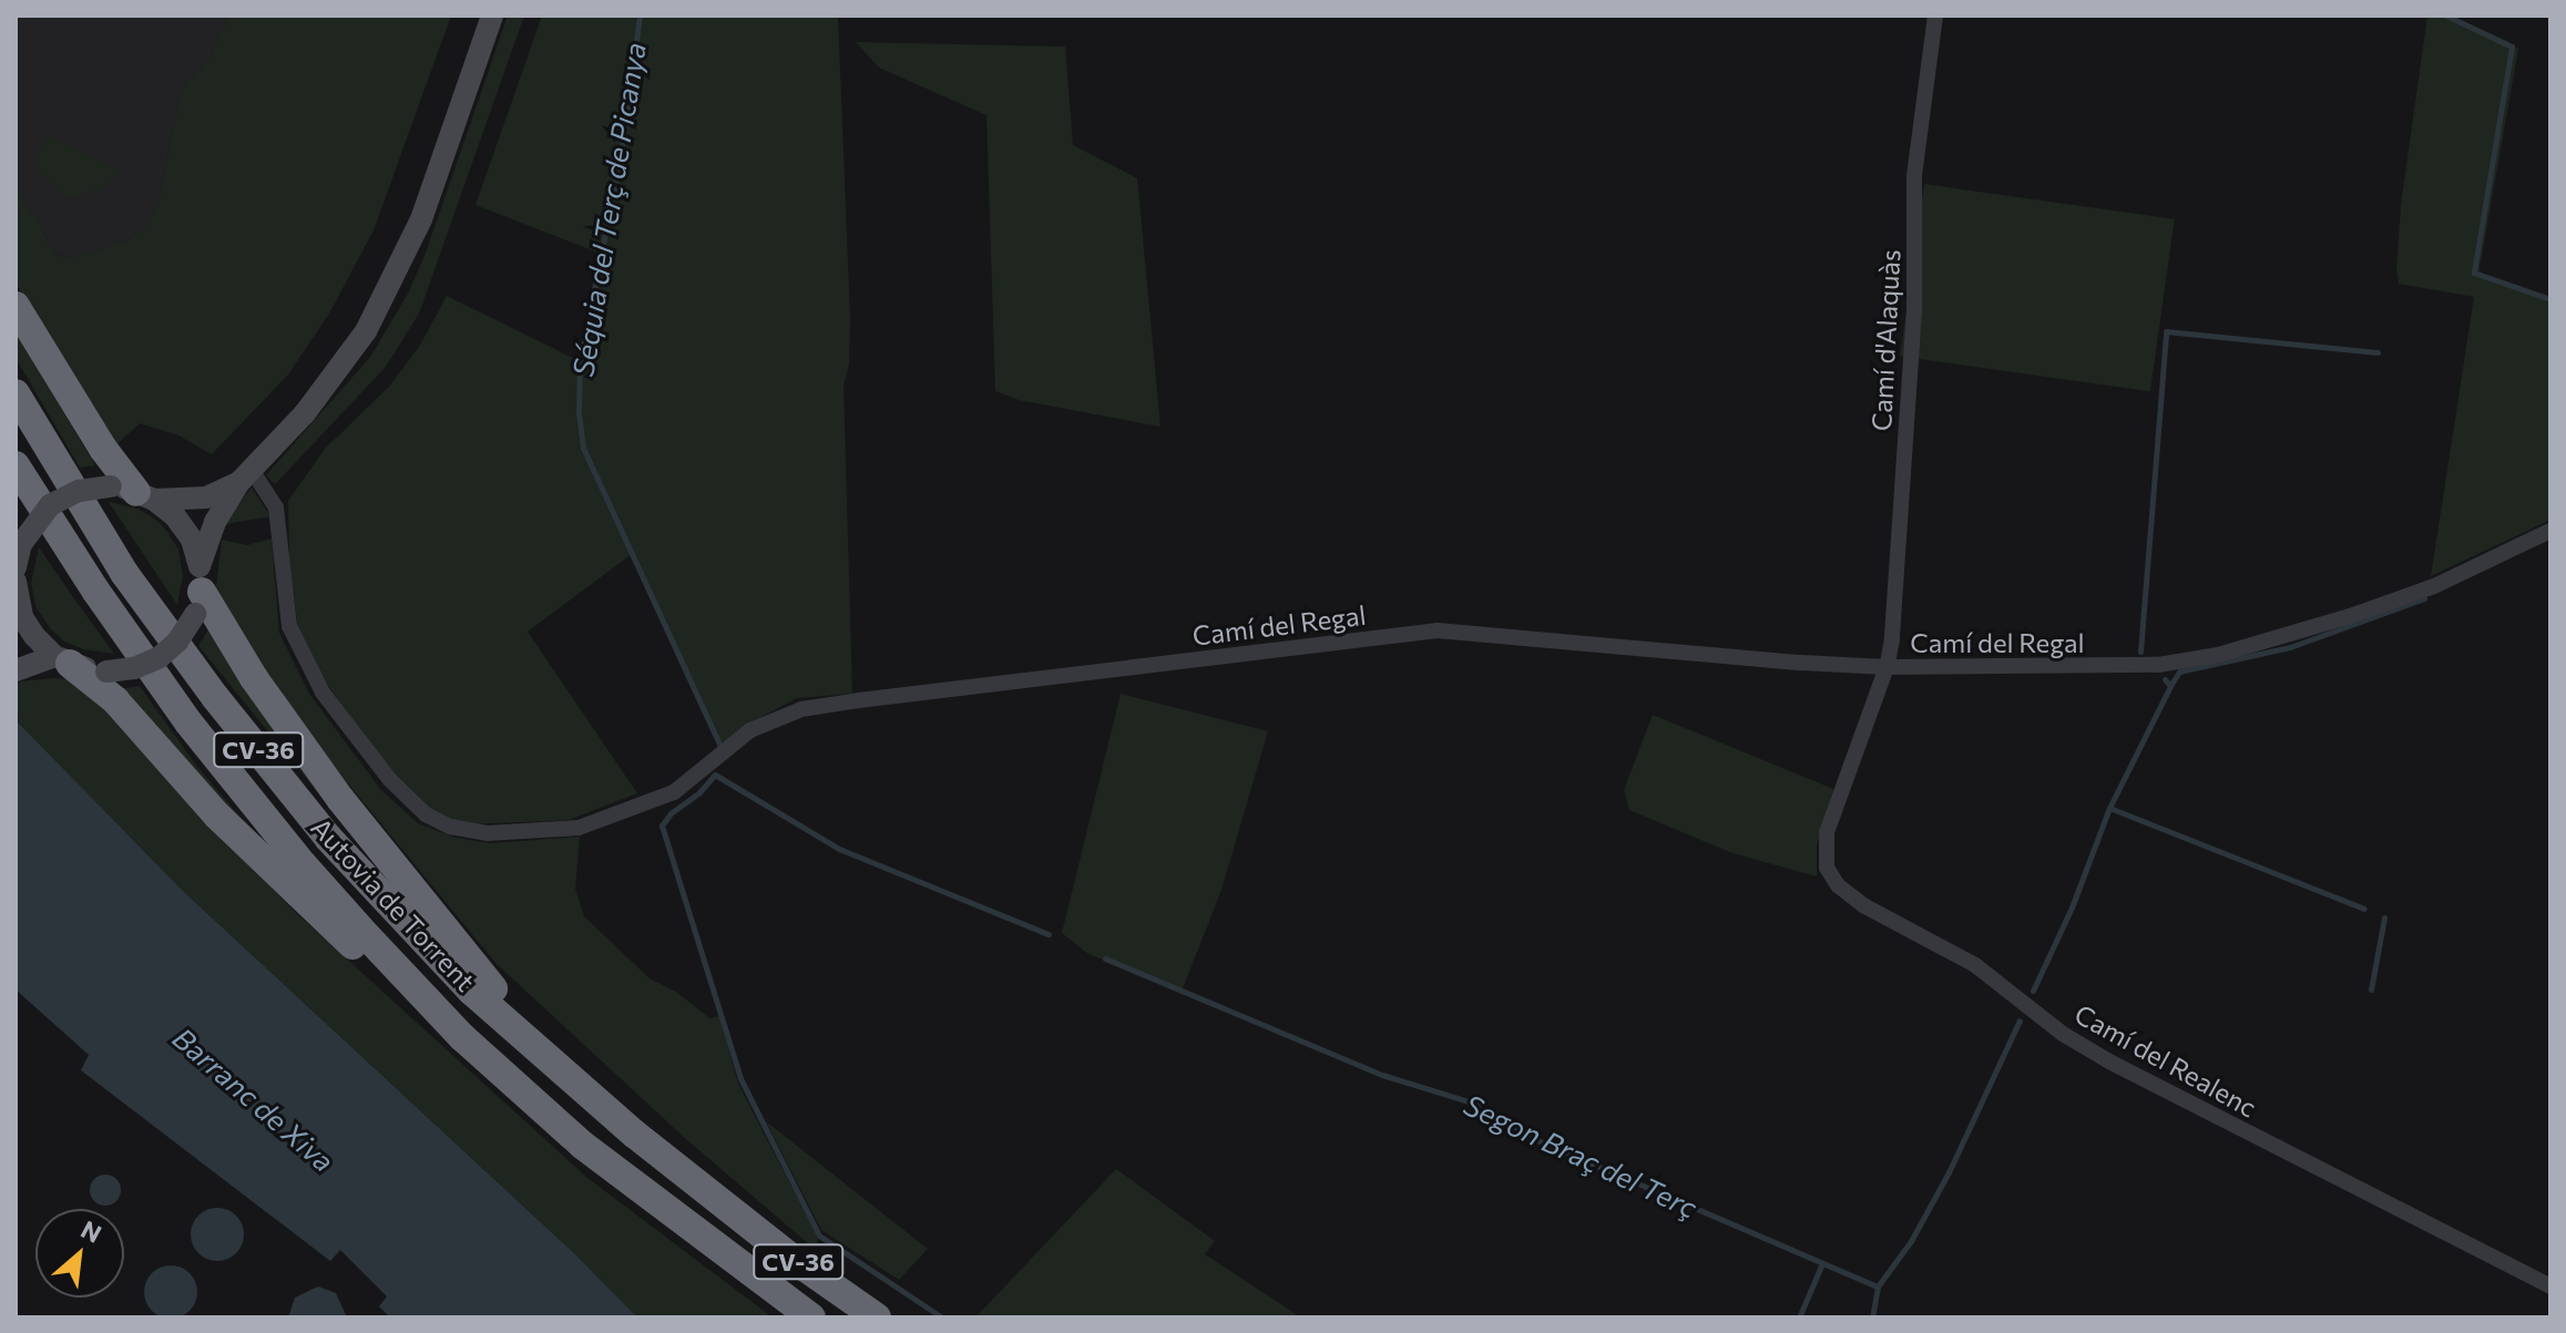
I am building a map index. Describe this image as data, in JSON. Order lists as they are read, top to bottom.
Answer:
{
  "streets": {
    "highway": ["CV-36", "Autovia de Torrent"],
    "street": ["Camí d'Alaquàs", "Camí del Regal", "Camí del Realenc"]
  },
  "crossings": [
    ["Camí d'Alaquàs", "Camí del Regal"],
    ["Camí d'Alaquàs", "Camí del Realenc"],
    ["Camí del Regal", "Camí del Realenc"]
  ],
  "water": ["Séquia del Terç de Picanya", "Barranc de Xiva", "Segon Braç del Terç"],
  "north": "top right"
}
